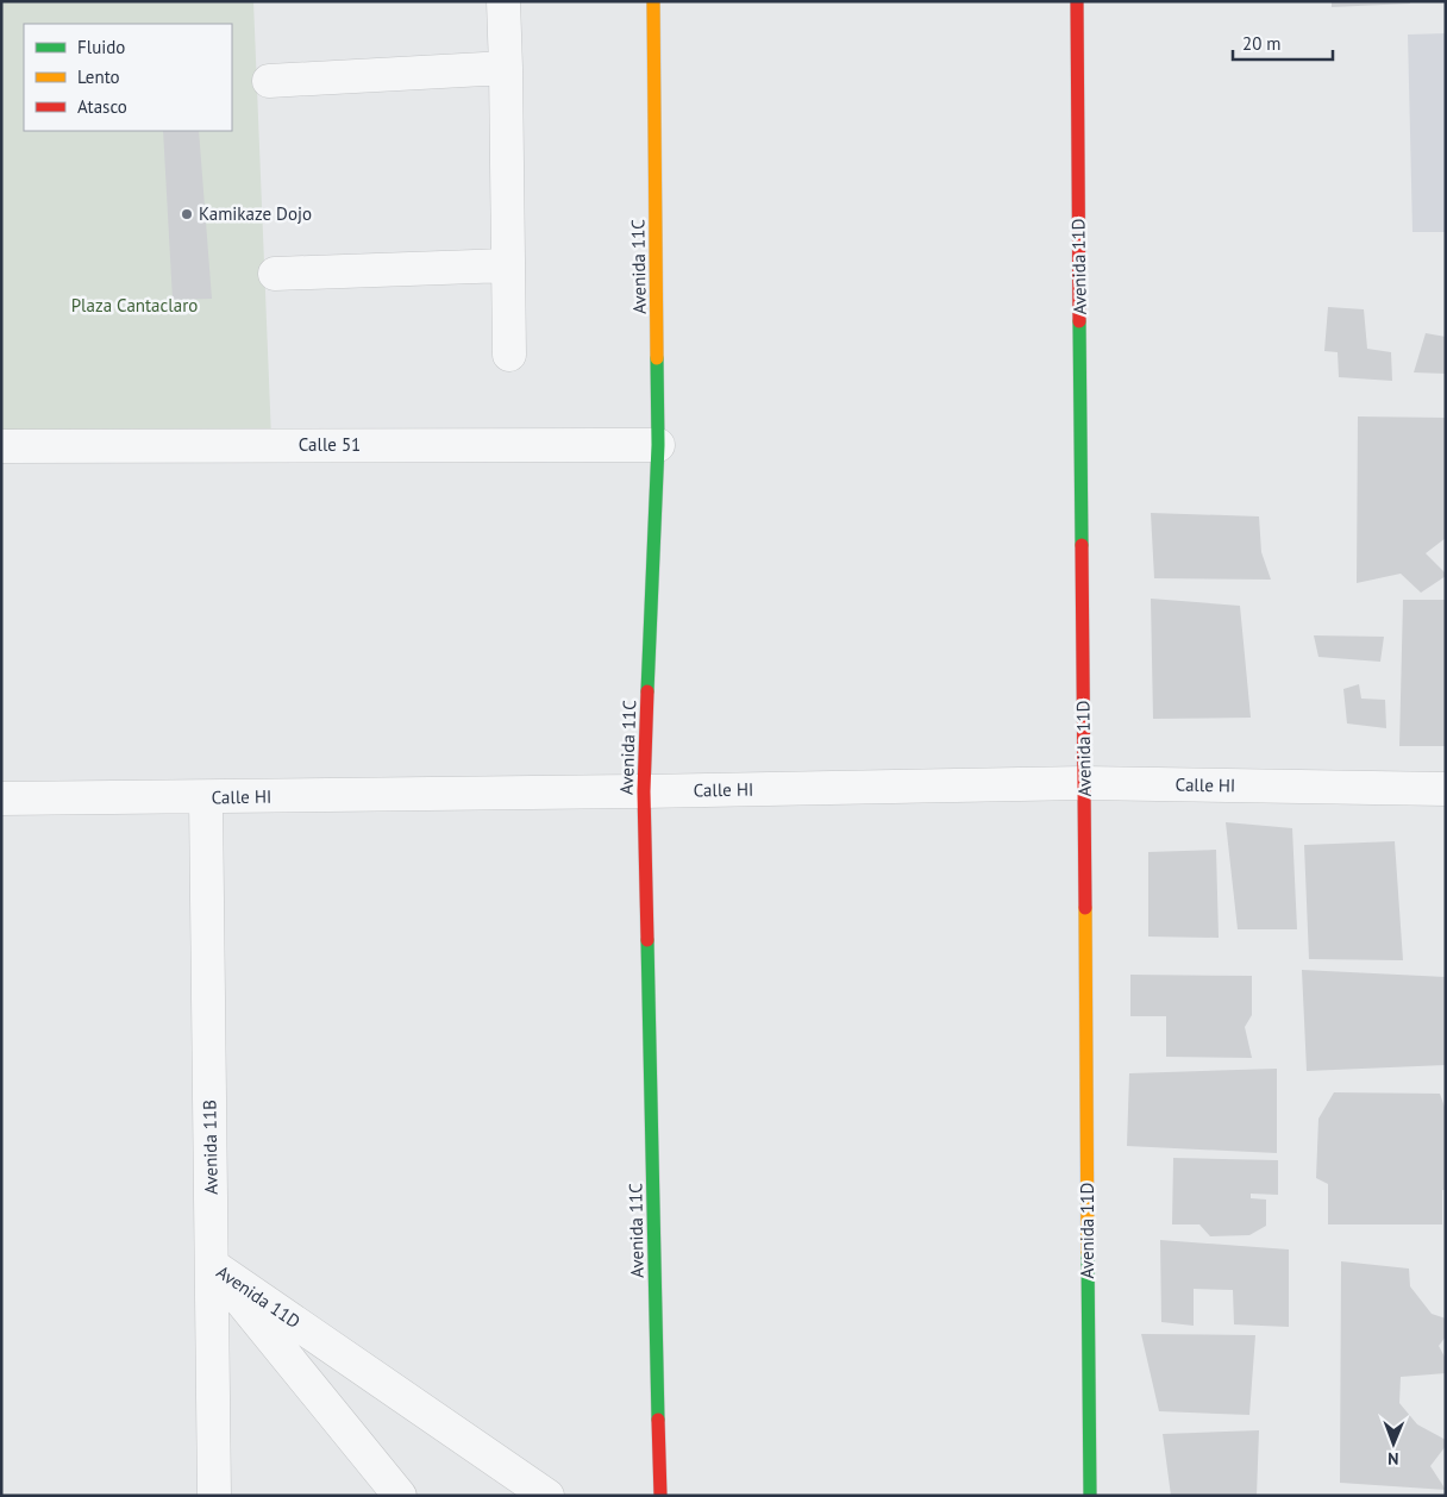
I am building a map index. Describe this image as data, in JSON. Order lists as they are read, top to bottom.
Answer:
{
  "streets": {
    "street": [
      "Avenida 11C",
      "Avenida 11D",
      "Calle 51",
      "Calle HI",
      "Avenida 11B"
    ]
  },
  "crossings": [
    ["Avenida 11C", "Calle 51"],
    ["Avenida 11C", "Calle HI"],
    ["Avenida 11D", "Calle HI"],
    ["Avenida 11D", "Avenida 11B"],
    ["Calle HI", "Avenida 11B"]
  ],
  "parks": ["Plaza Cantaclaro"],
  "places": ["Kamikaze Dojo"],
  "legend": ["Fluido", "Lento", "Atasco"],
  "scale_bar": "20 m",
  "north": "bottom"
}
